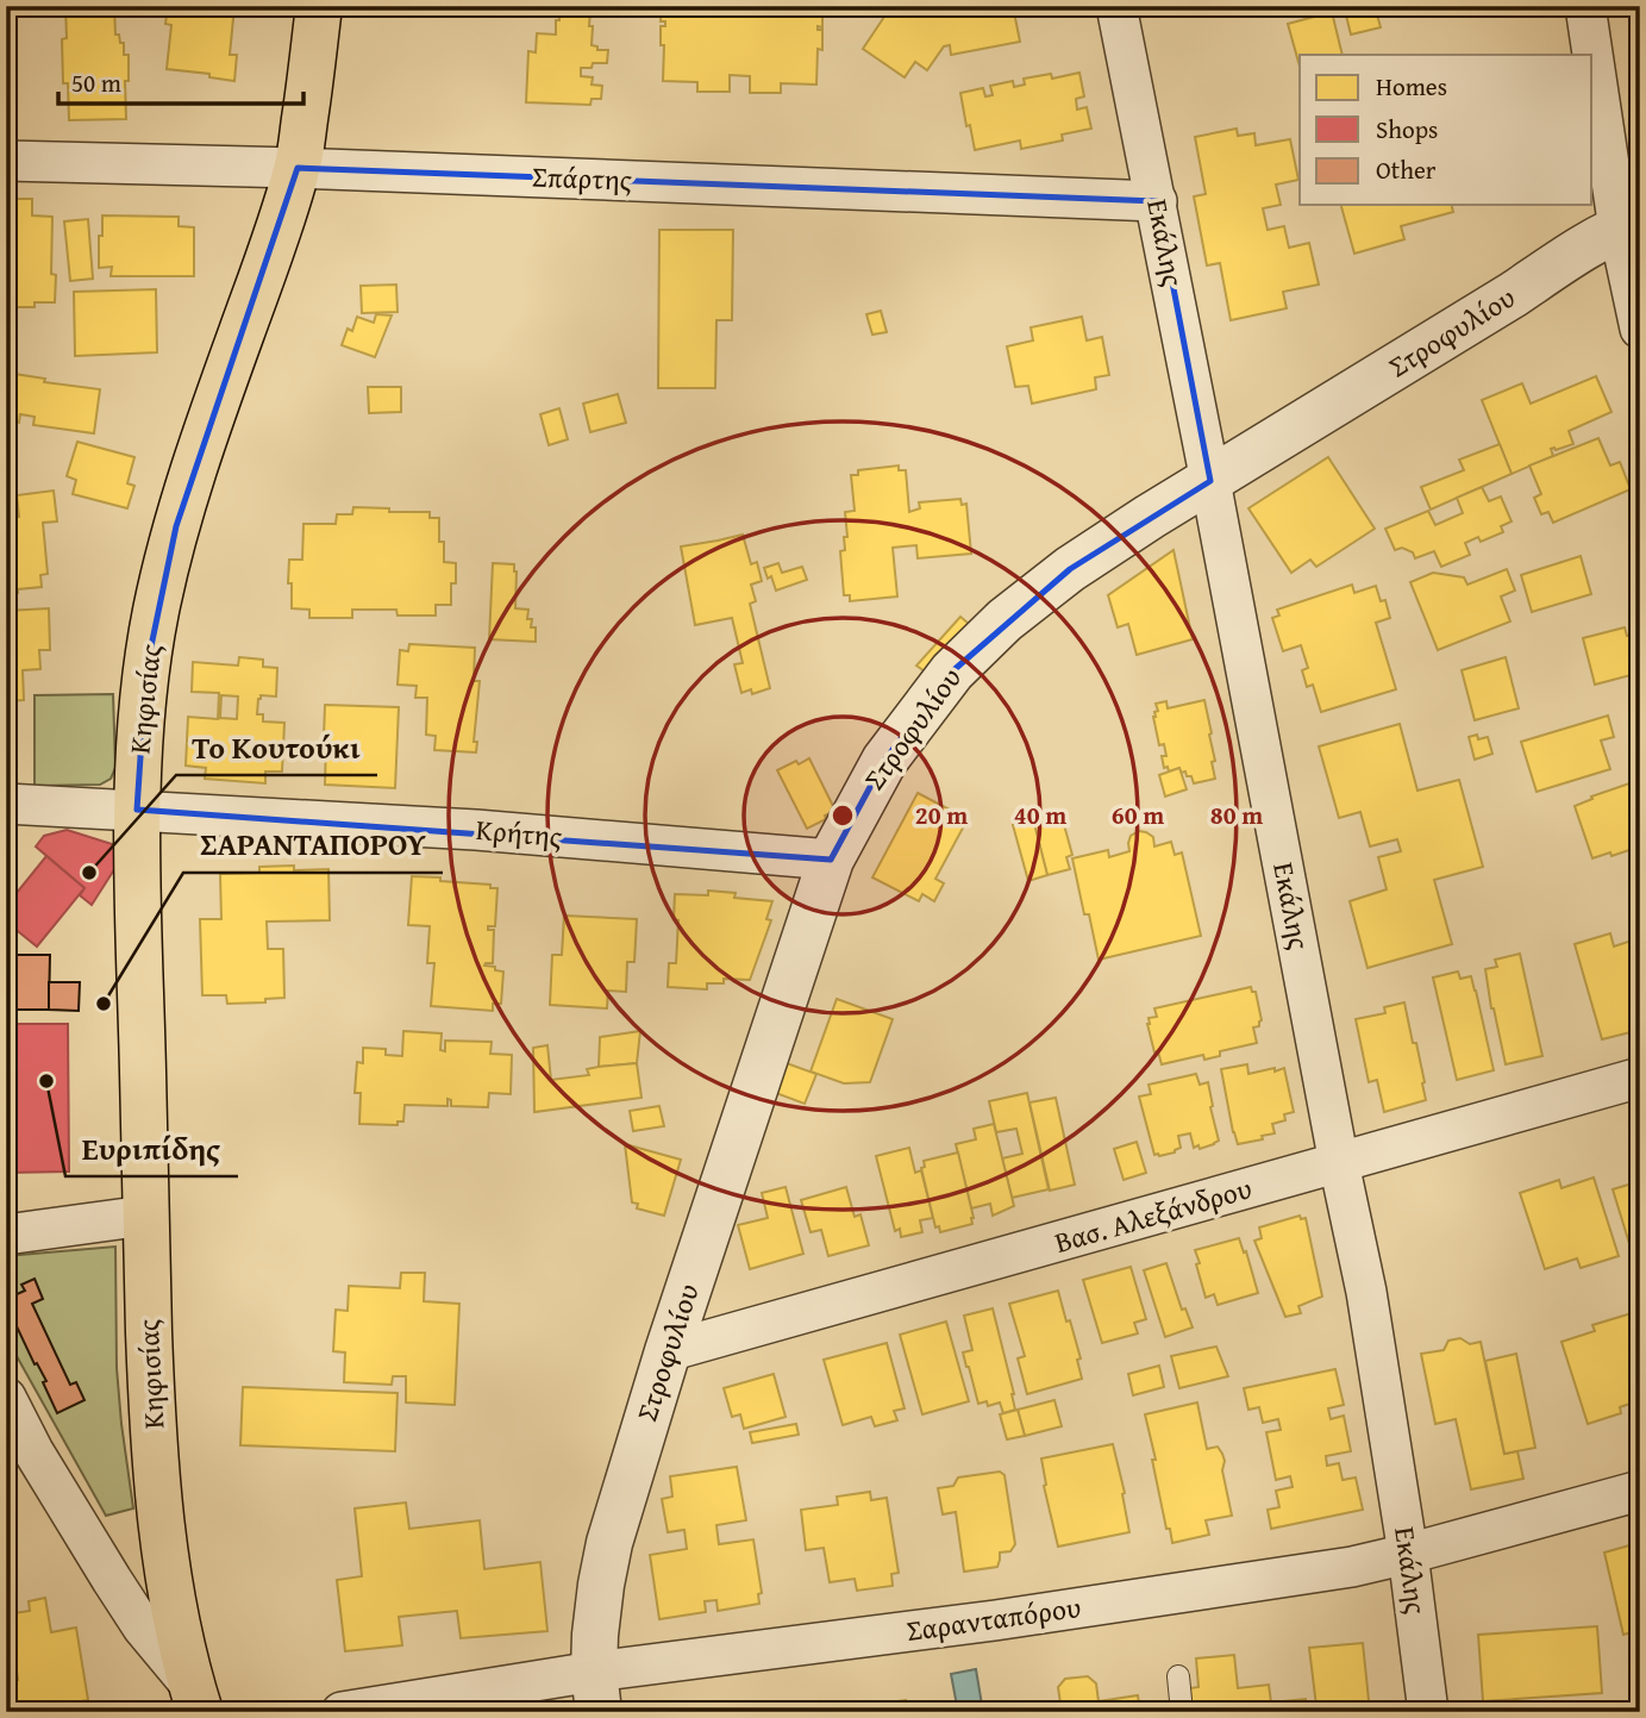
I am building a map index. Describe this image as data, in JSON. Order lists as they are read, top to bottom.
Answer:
{
  "streets": {
    "main road": ["Κηφισίας"],
    "street": [
      "Σπάρτης",
      "Εκάλης",
      "Στροφυλίου",
      "Κρήτης",
      "Βασ. Αλεξάνδρου",
      "Σαρανταπόρου"
    ]
  },
  "crossings": [
    ["Σπάρτης", "Εκάλης"],
    ["Σπάρτης", "Κηφισίας"],
    ["Εκάλης", "Στροφυλίου"],
    ["Εκάλης", "Βασ. Αλεξάνδρου"],
    ["Εκάλης", "Σαρανταπόρου"],
    ["Στροφυλίου", "Κρήτης"],
    ["Στροφυλίου", "Βασ. Αλεξάνδρου"],
    ["Στροφυλίου", "Σαρανταπόρου"],
    ["Κηφισίας", "Κρήτης"]
  ],
  "places": ["Το Κουτούκι", "ΣΑΡΑΝΤΑΠΟΡΟΥ", "Ευριπίδης"],
  "legend": ["Homes", "Shops", "Other"],
  "scale_bar": "50 m",
  "rings": [
    "20 m",
    "40 m",
    "60 m",
    "80 m"
  ]
}
